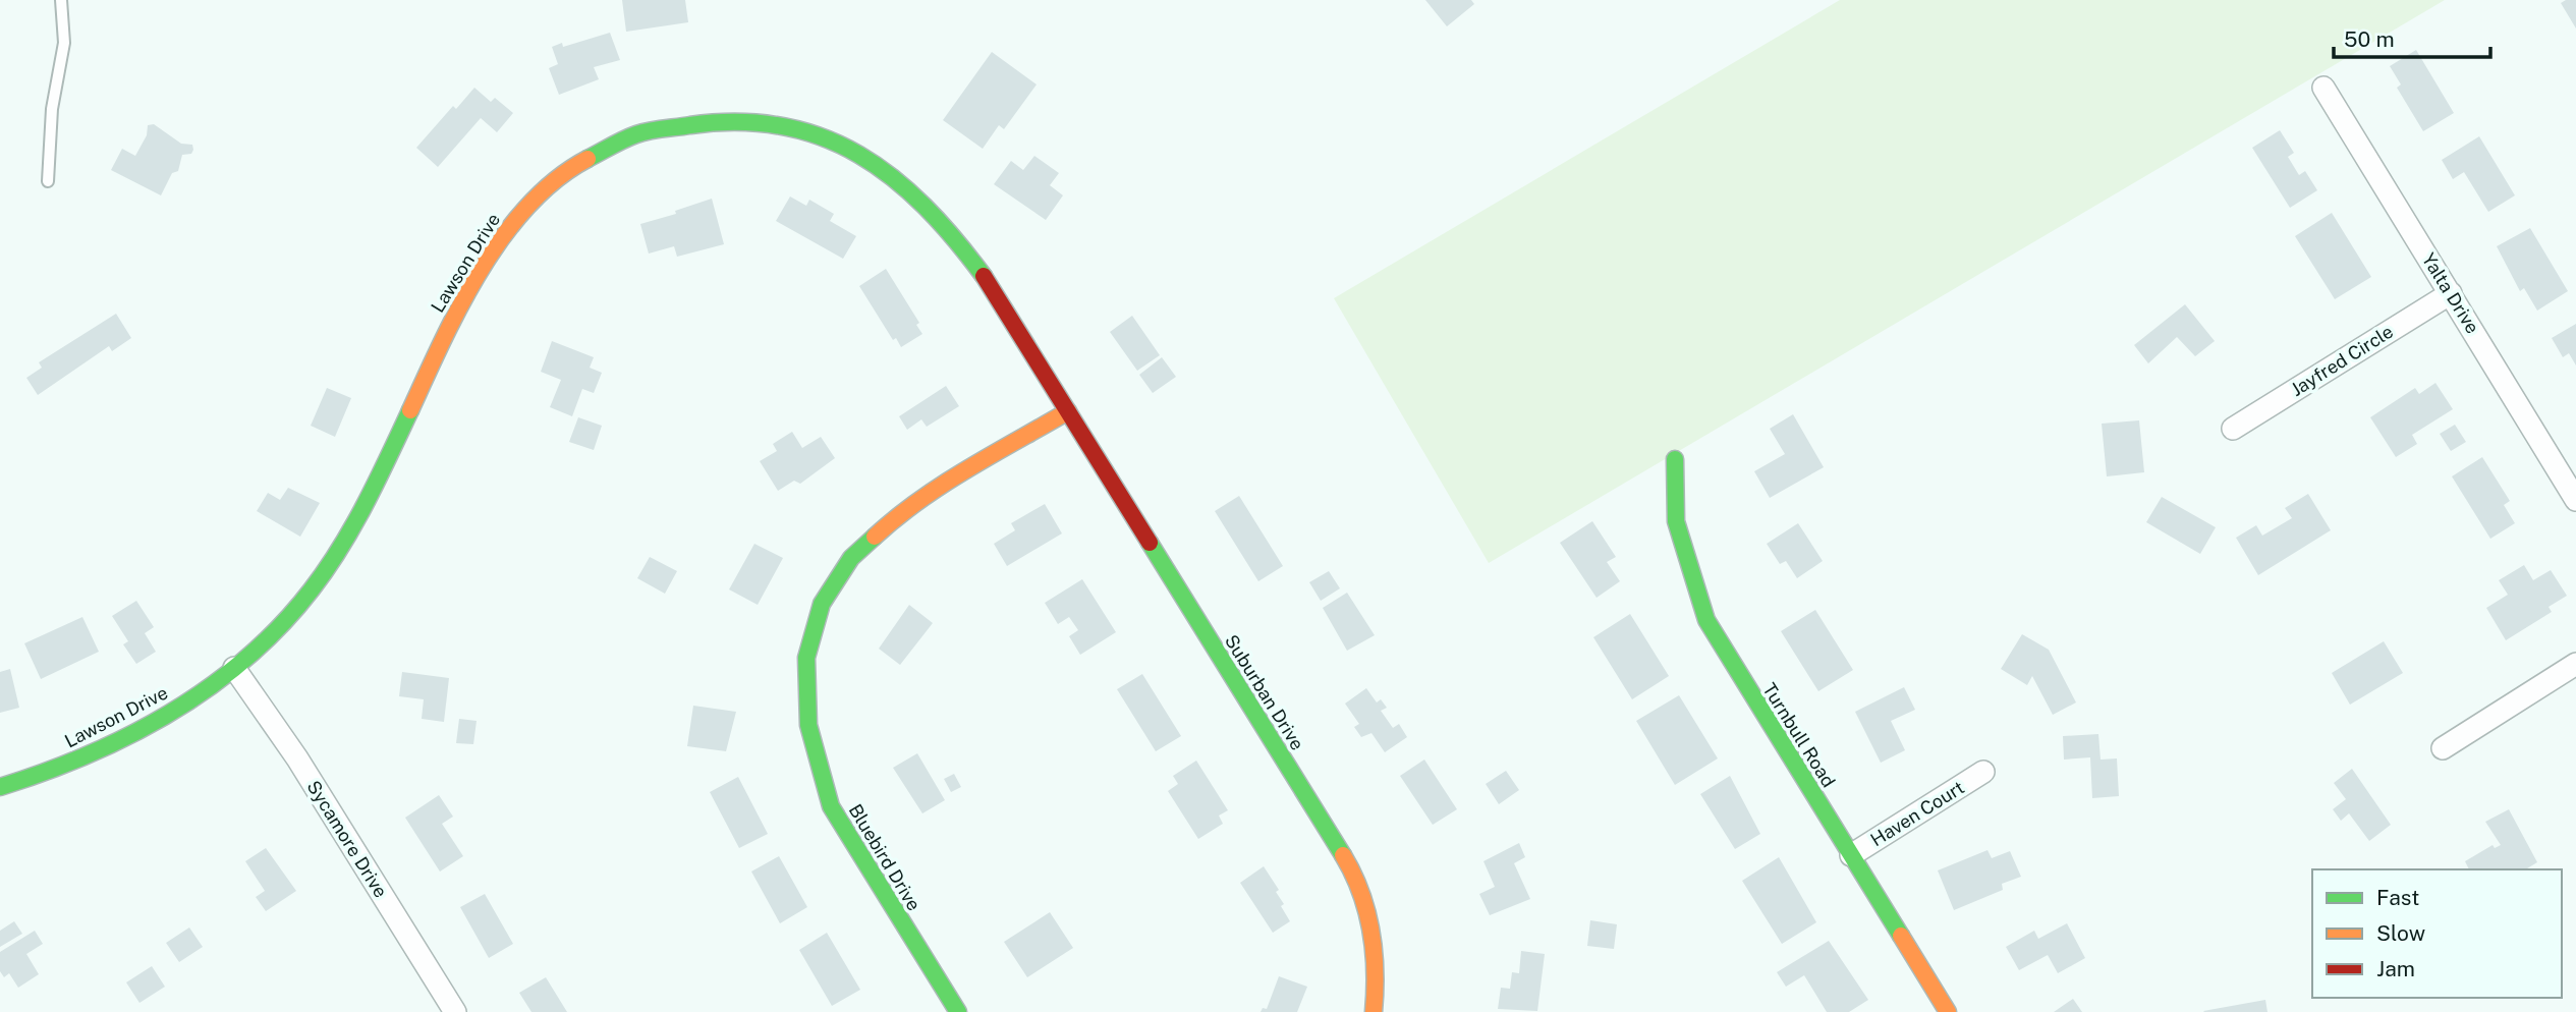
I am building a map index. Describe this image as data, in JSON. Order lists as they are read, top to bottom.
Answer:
{
  "streets": {
    "street": [
      "Lawson Drive",
      "Yalta Drive",
      "Jayfred Circle",
      "Suburban Drive",
      "Turnbull Road",
      "Haven Court",
      "Sycamore Drive",
      "Bluebird Drive"
    ]
  },
  "crossings": [
    ["Lawson Drive", "Suburban Drive"],
    ["Lawson Drive", "Sycamore Drive"],
    ["Lawson Drive", "Bluebird Drive"],
    ["Yalta Drive", "Jayfred Circle"],
    ["Suburban Drive", "Bluebird Drive"],
    ["Turnbull Road", "Haven Court"]
  ],
  "legend": ["Fast", "Slow", "Jam"],
  "scale_bar": "50 m"
}
